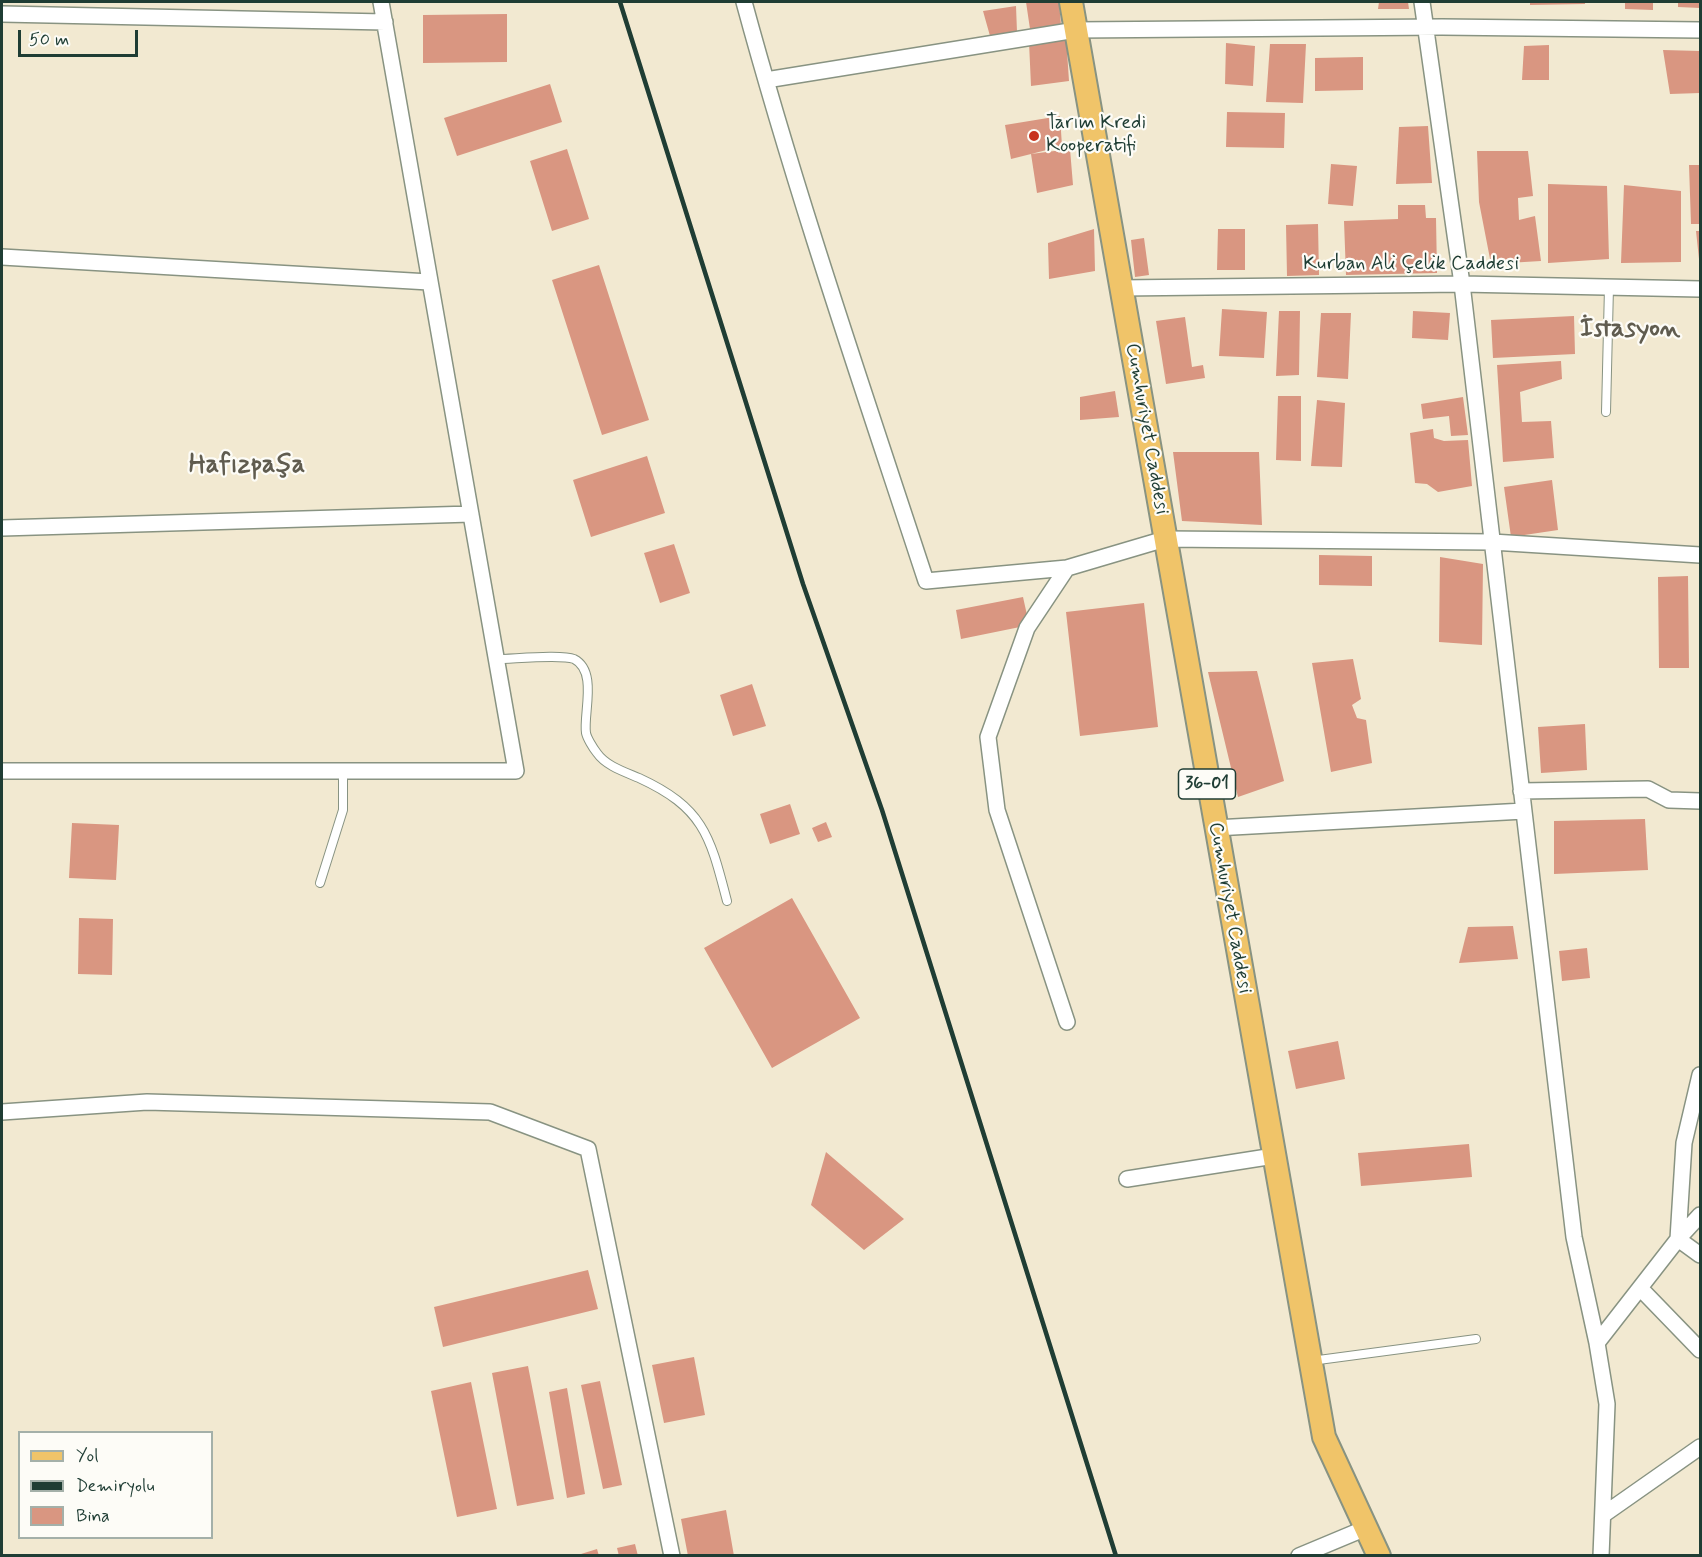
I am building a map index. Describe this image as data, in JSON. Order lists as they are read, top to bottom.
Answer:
{
  "streets": {
    "main road": ["Cumhuriyet Caddesi", "36-01"],
    "street": ["Kurban Ali Çelik Caddesi"]
  },
  "crossings": [
    ["Kurban Ali Çelik Caddesi", "Cumhuriyet Caddesi"]
  ],
  "districts": ["İstasyon", "Hafızpaşa"],
  "places": ["Tarım Kredi Kooperatifi"],
  "legend": ["Yol", "Demiryolu", "Bina"],
  "scale_bar": "50 m"
}
